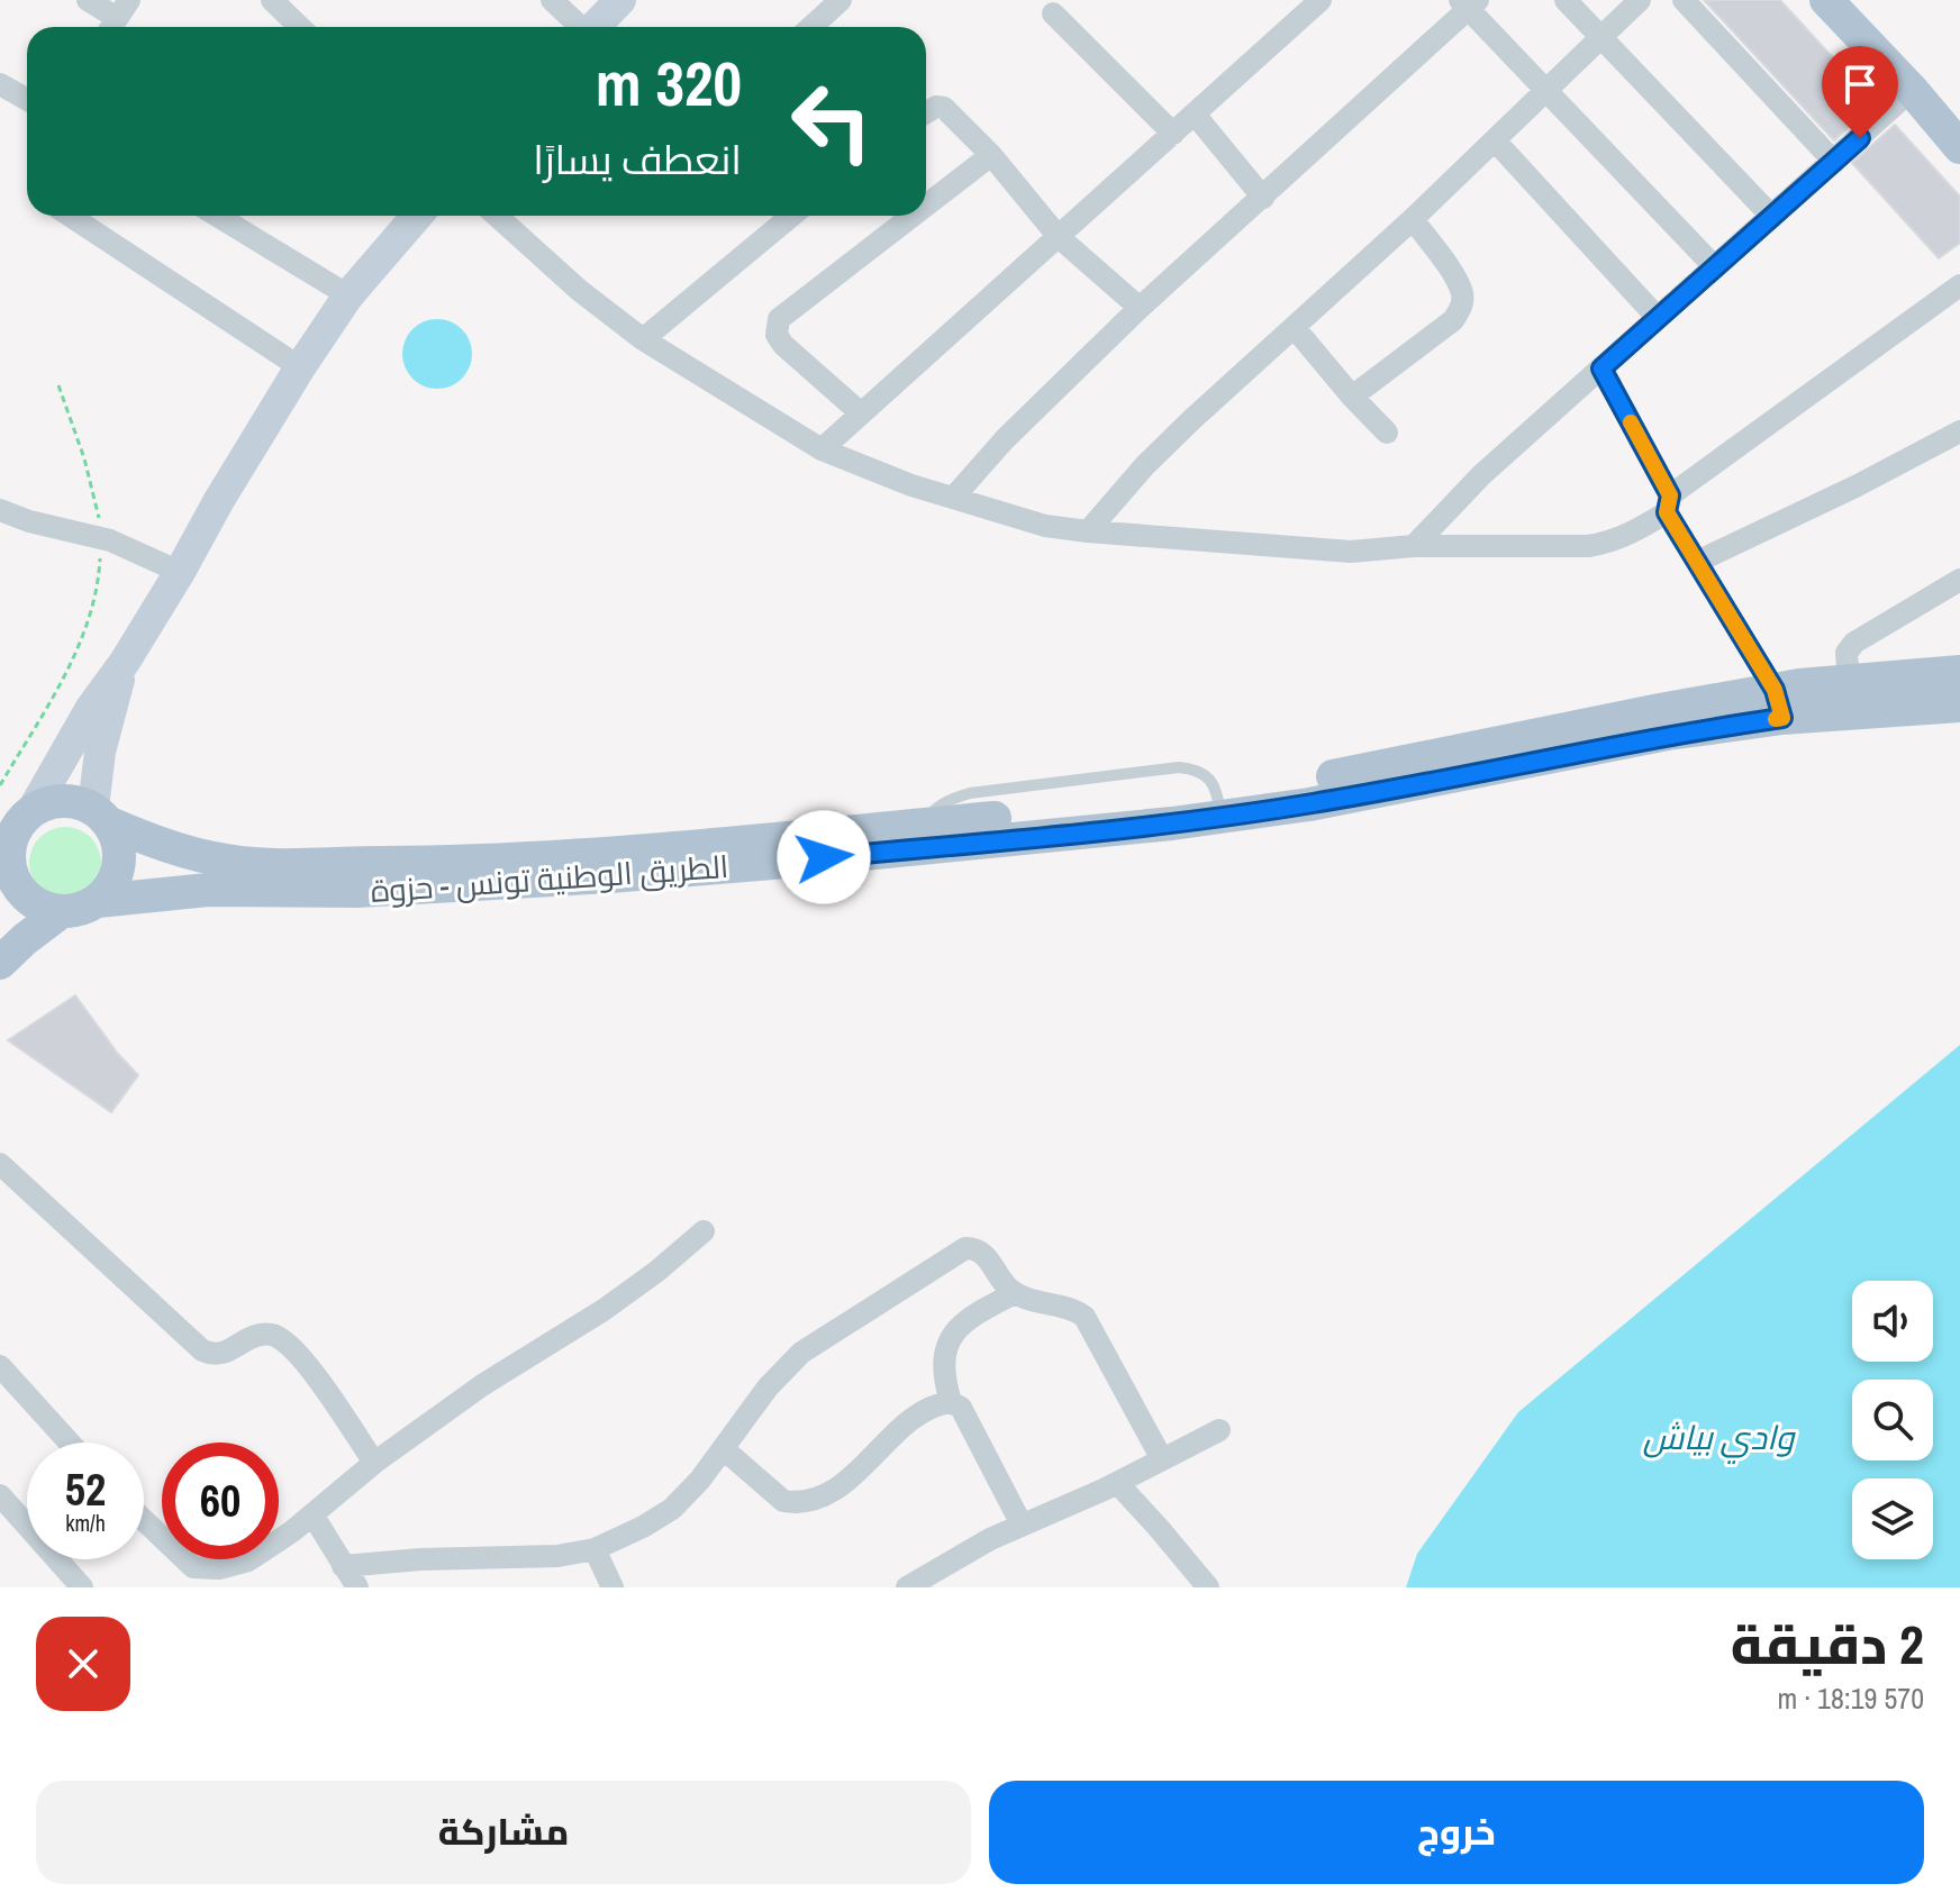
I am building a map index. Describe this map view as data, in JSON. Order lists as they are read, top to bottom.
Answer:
{
  "streets": {
    "main road": ["الطريق الوطنية تونس - حزوة"]
  },
  "water": ["وادي بياش"],
  "page": {
    "turn": ["320 m", "انعطف يسارًا"],
    "speed": "52 km/h",
    "limit": "60",
    "heading": ["2 دقيقة", "570 m · 18:19"],
    "buttons": ["خروج", "مشاركة"]
  }
}
